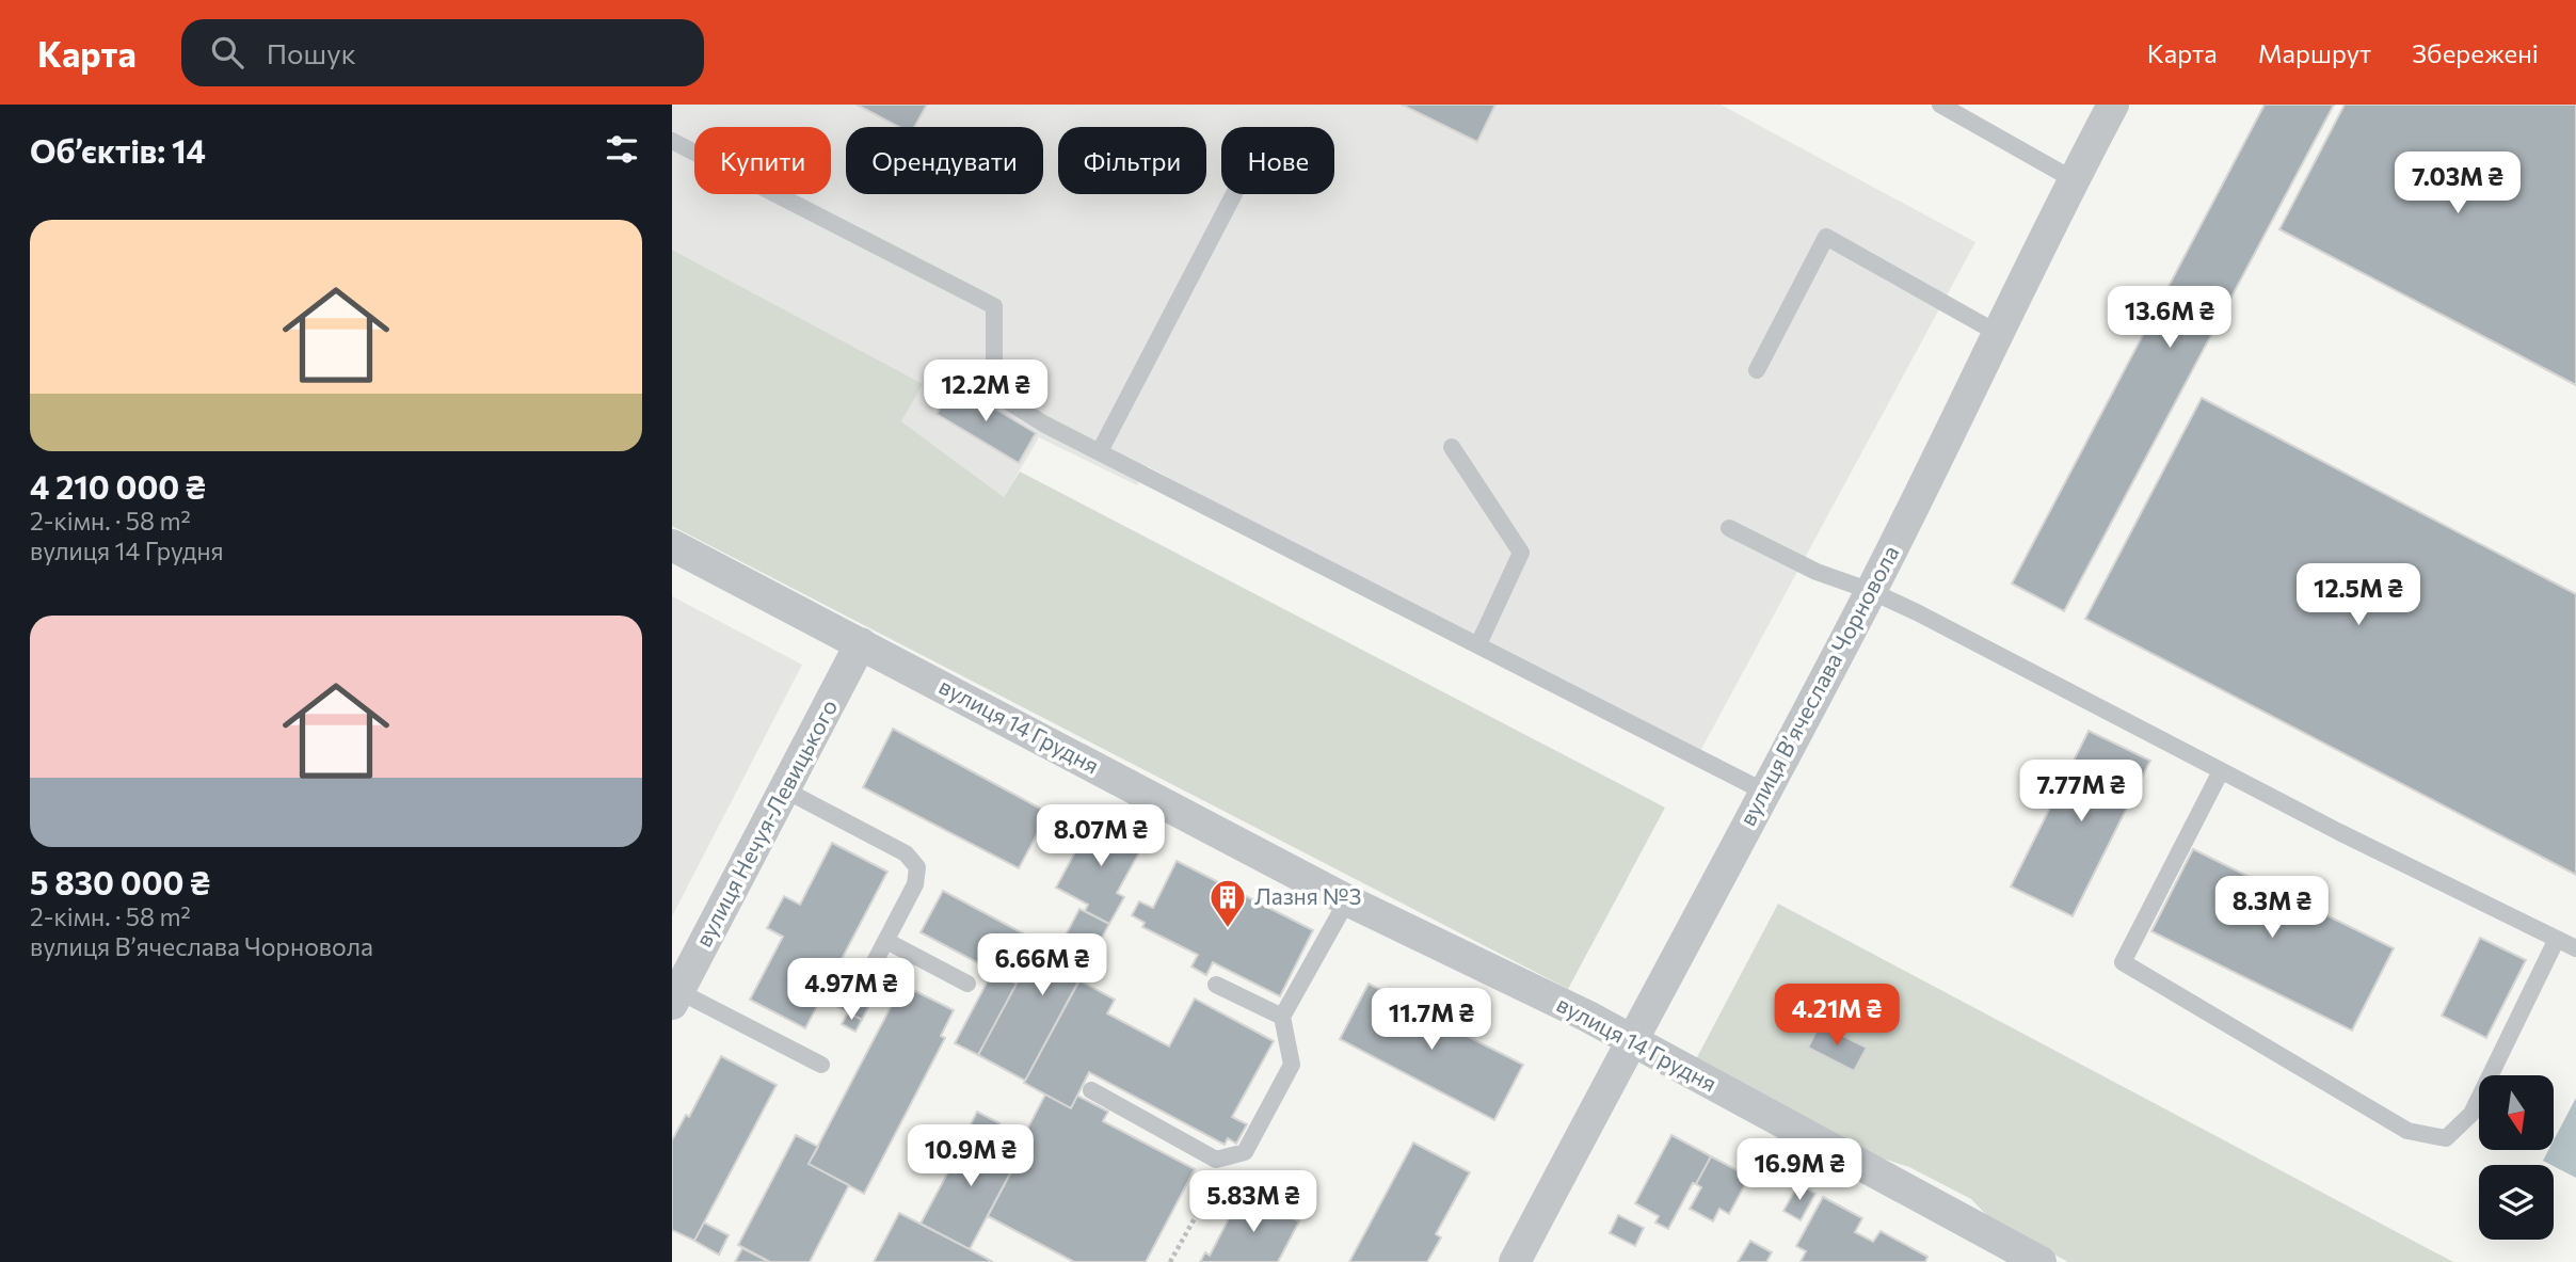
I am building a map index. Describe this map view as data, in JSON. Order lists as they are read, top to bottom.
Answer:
{
  "streets": {
    "street": ["вулиця Вʼячеслава Чорновола", "вулиця 14 Грудня", "вулиця Нечуя-Левицького"]
  },
  "crossings": [
    ["вулиця Вʼячеслава Чорновола", "вулиця 14 Грудня"],
    ["вулиця 14 Грудня", "вулиця Нечуя-Левицького"]
  ],
  "places": {
    "building": ["Лазня №3"]
  },
  "north": "bottom",
  "page": {
    "header": "Карта",
    "search": "Пошук",
    "nav": ["Карта", "Маршрут", "Збережені"],
    "heading": "Об’єктів: 14",
    "chip": [
      "Купити",
      "Орендувати",
      "Фільтри",
      "Нове"
    ],
    "price": [
      "7.03M ₴",
      "13.6M ₴",
      "12.2M ₴",
      "12.5M ₴",
      "7.77M ₴",
      "8.07M ₴",
      "8.3M ₴",
      "6.66M ₴",
      "4.97M ₴",
      "4.21M ₴",
      "11.7M ₴",
      "10.9M ₴",
      "16.9M ₴",
      "5.83M ₴"
    ],
    "list": [
      {
        "name": "4 210 000 ₴",
        "note": "2-кімн. · 58 m² · вулиця 14 Грудня"
      },
      {
        "name": "5 830 000 ₴",
        "note": "2-кімн. · 58 m² · вулиця Вʼячеслава Чорновола"
      }
    ]
  }
}
